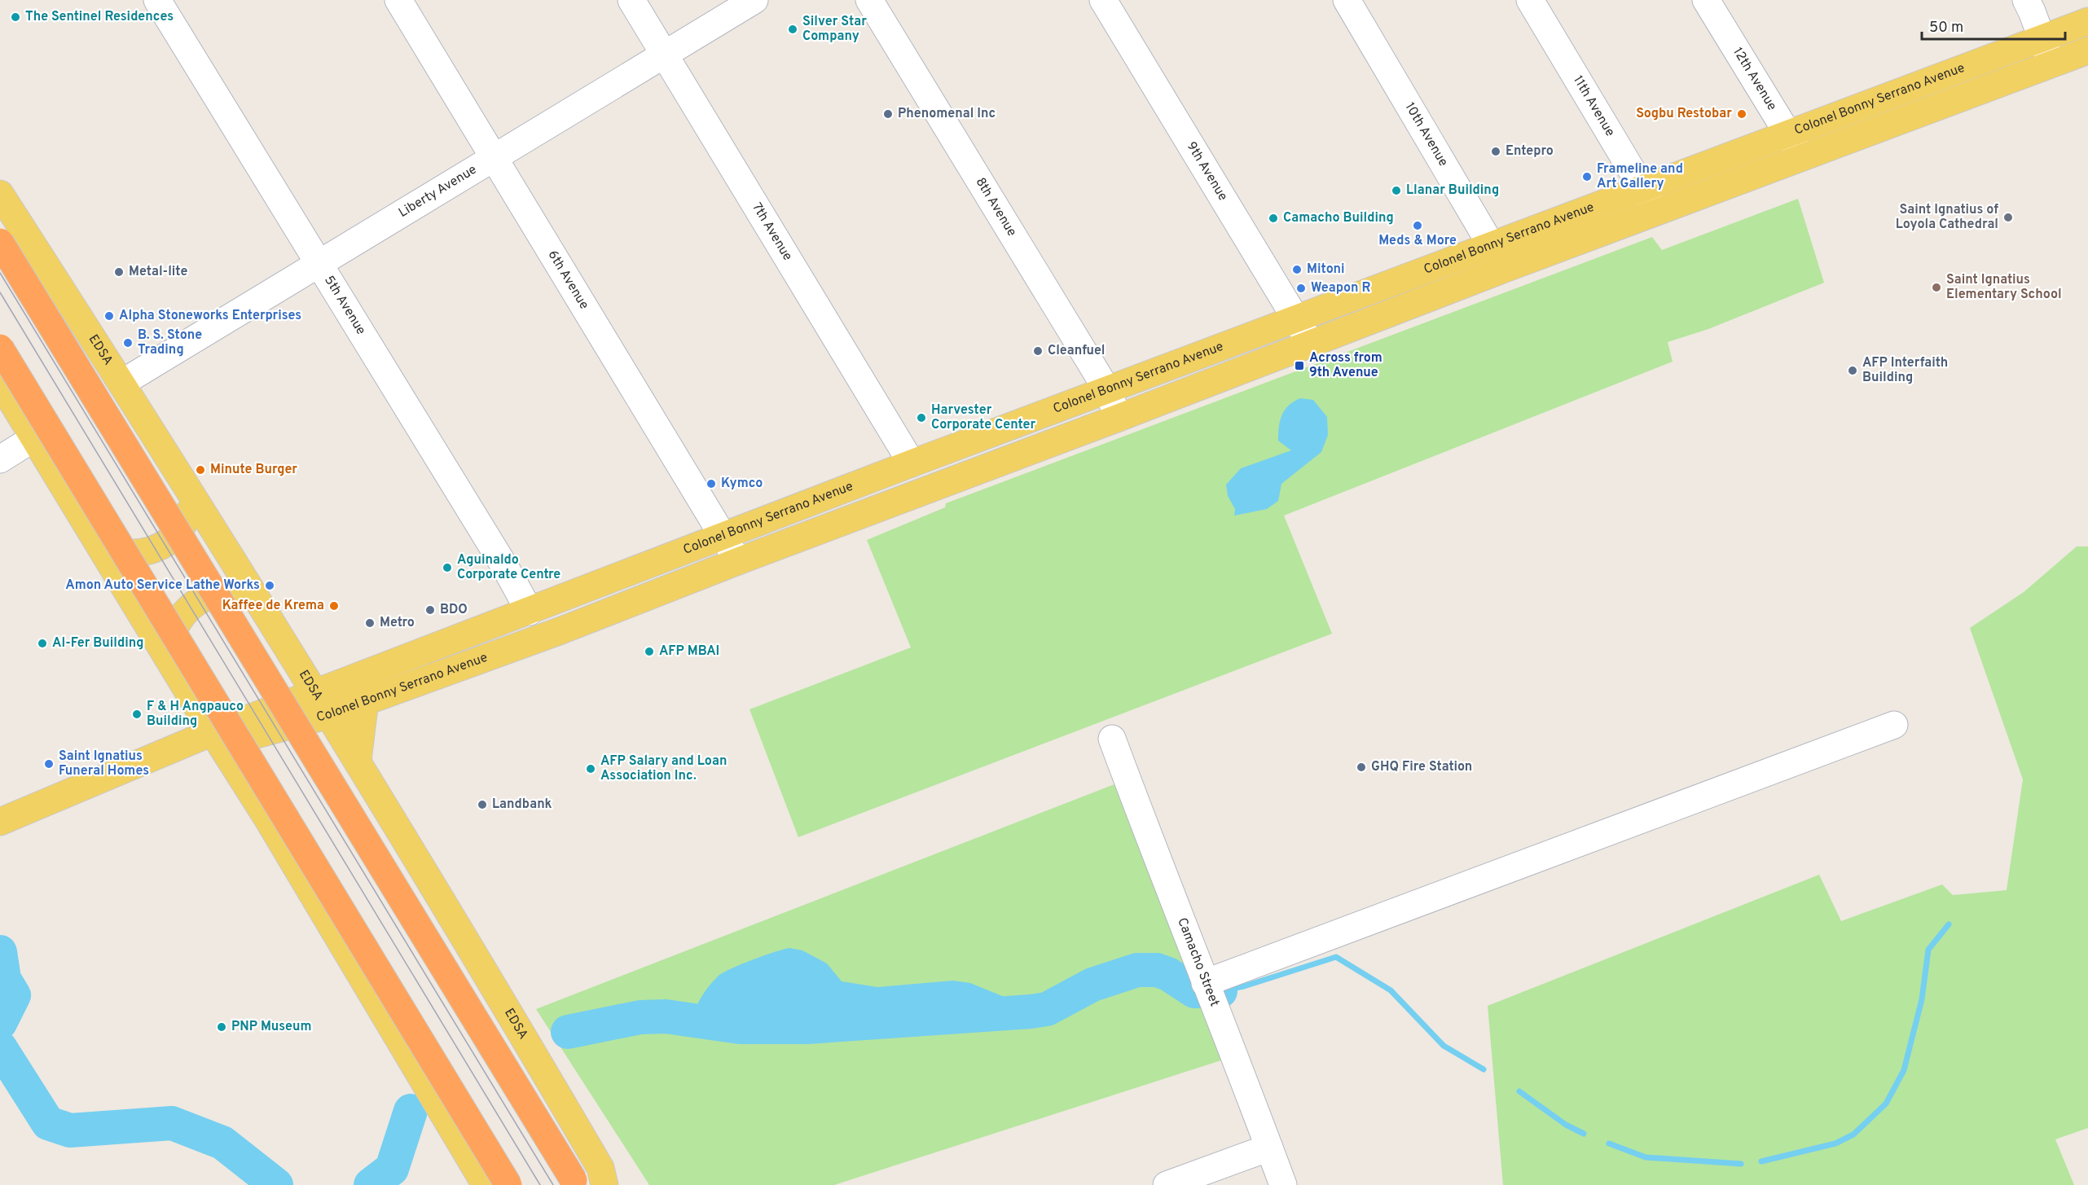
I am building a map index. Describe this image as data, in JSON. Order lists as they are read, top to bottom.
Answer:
{
  "streets": {
    "main road": ["Colonel Bonny Serrano Avenue", "EDSA"],
    "street": [
      "12th Avenue",
      "11th Avenue",
      "10th Avenue",
      "9th Avenue",
      "Liberty Avenue",
      "8th Avenue",
      "7th Avenue",
      "6th Avenue",
      "5th Avenue",
      "Camacho Street"
    ]
  },
  "crossings": [
    ["12th Avenue", "Colonel Bonny Serrano Avenue"],
    ["Colonel Bonny Serrano Avenue", "11th Avenue"],
    ["Colonel Bonny Serrano Avenue", "10th Avenue"],
    ["Colonel Bonny Serrano Avenue", "9th Avenue"],
    ["Colonel Bonny Serrano Avenue", "8th Avenue"],
    ["Colonel Bonny Serrano Avenue", "7th Avenue"],
    ["Colonel Bonny Serrano Avenue", "6th Avenue"],
    ["Colonel Bonny Serrano Avenue", "5th Avenue"],
    ["Colonel Bonny Serrano Avenue", "EDSA"],
    ["Liberty Avenue", "7th Avenue"],
    ["Liberty Avenue", "6th Avenue"],
    ["Liberty Avenue", "5th Avenue"],
    ["Liberty Avenue", "EDSA"]
  ],
  "places": {
    "other": [
      "The Sentinel Residences",
      "Silver Star Company",
      "Phenomenal Inc",
      "Sogbu Restobar",
      "Entepro",
      "Frameline and Art Gallery",
      "Llanar Building",
      "Saint Ignatius of Loyola Cathedral",
      "Camacho Building",
      "Meds & More",
      "Mitoni",
      "Metal-lite",
      "Saint Ignatius Elementary School",
      "Weapon R",
      "Alpha Stoneworks Enterprises",
      "B. S. Stone Trading",
      "Cleanfuel",
      "AFP Interfaith Building",
      "Harvester Corporate Center",
      "Minute Burger",
      "Kymco",
      "Aguinaldo Corporate Centre",
      "Amon Auto Service Lathe Works",
      "Kaffee de Krema",
      "BDO",
      "Metro",
      "Al-Fer Building",
      "AFP MBAI",
      "F & H Angpauco Building",
      "Saint Ignatius Funeral Homes",
      "GHQ Fire Station",
      "AFP Salary and Loan Association Inc.",
      "Landbank",
      "PNP Museum"
    ],
    "transit": ["Across from 9th Avenue"]
  },
  "scale_bar": "50 m"
}
